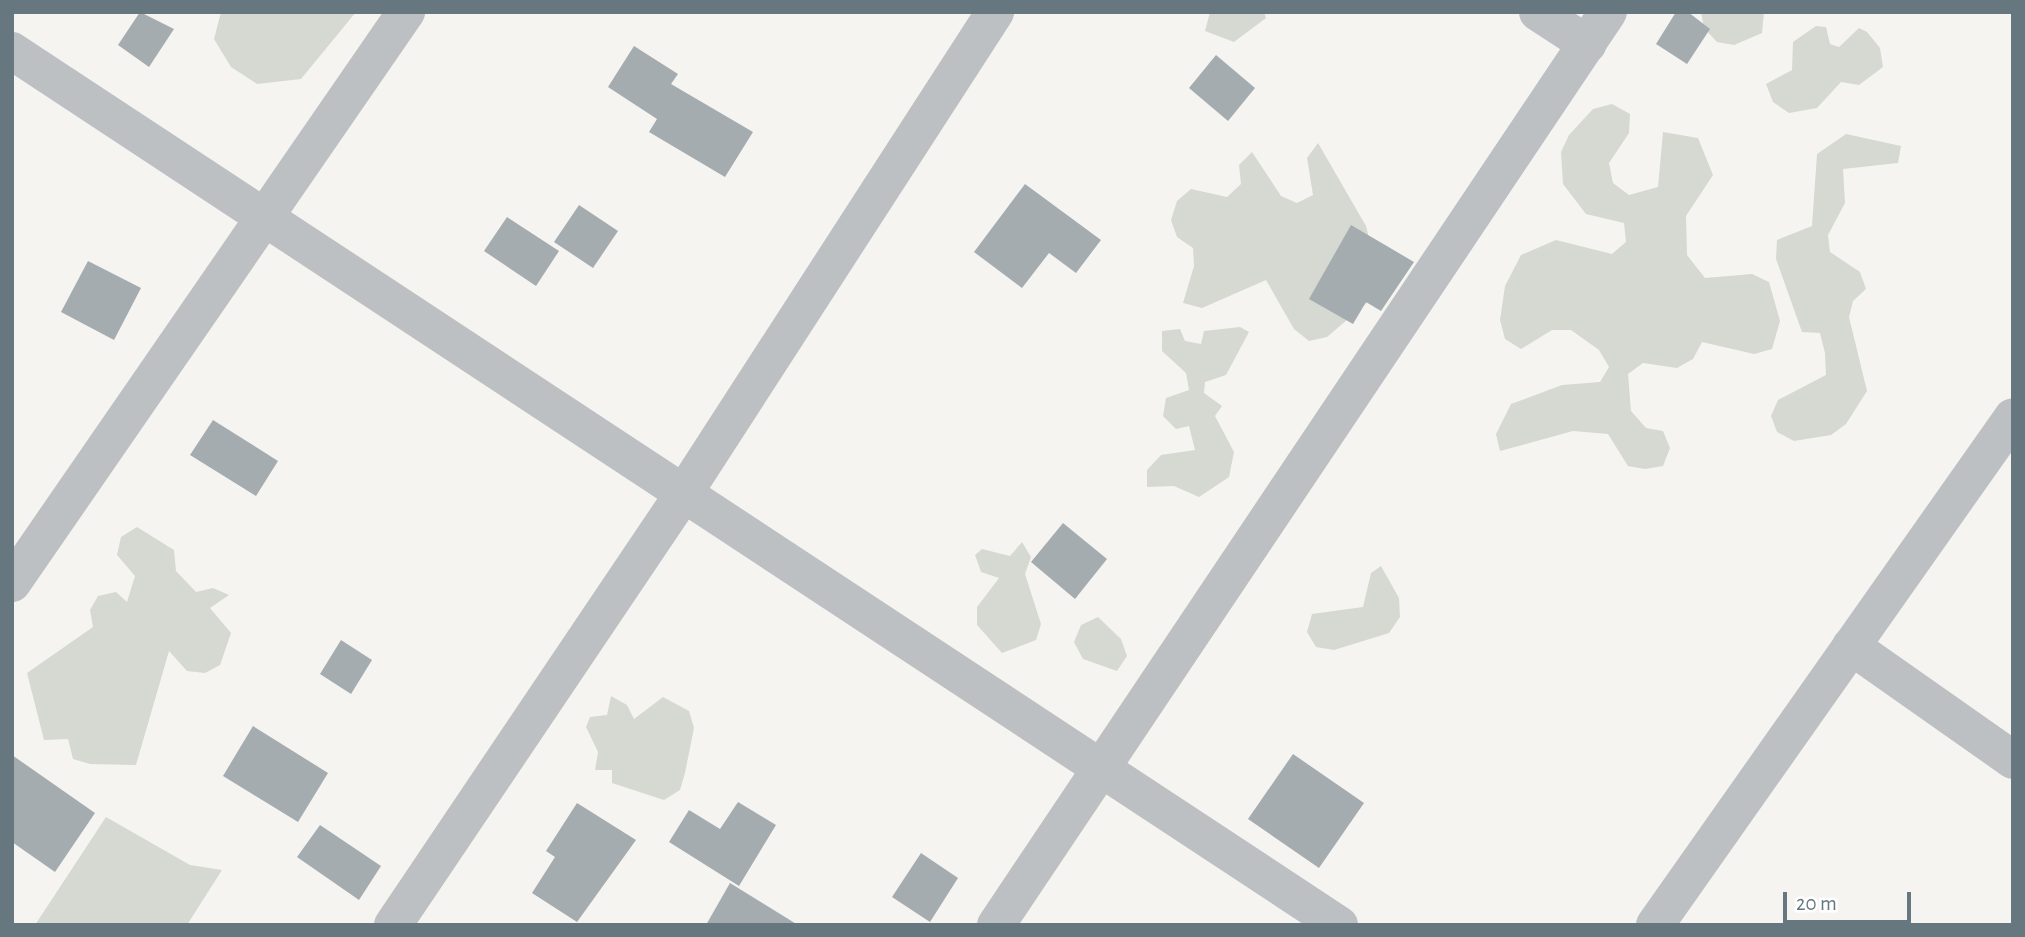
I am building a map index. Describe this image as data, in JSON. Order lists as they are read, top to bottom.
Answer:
{
  "scale_bar": "20 m"
}
